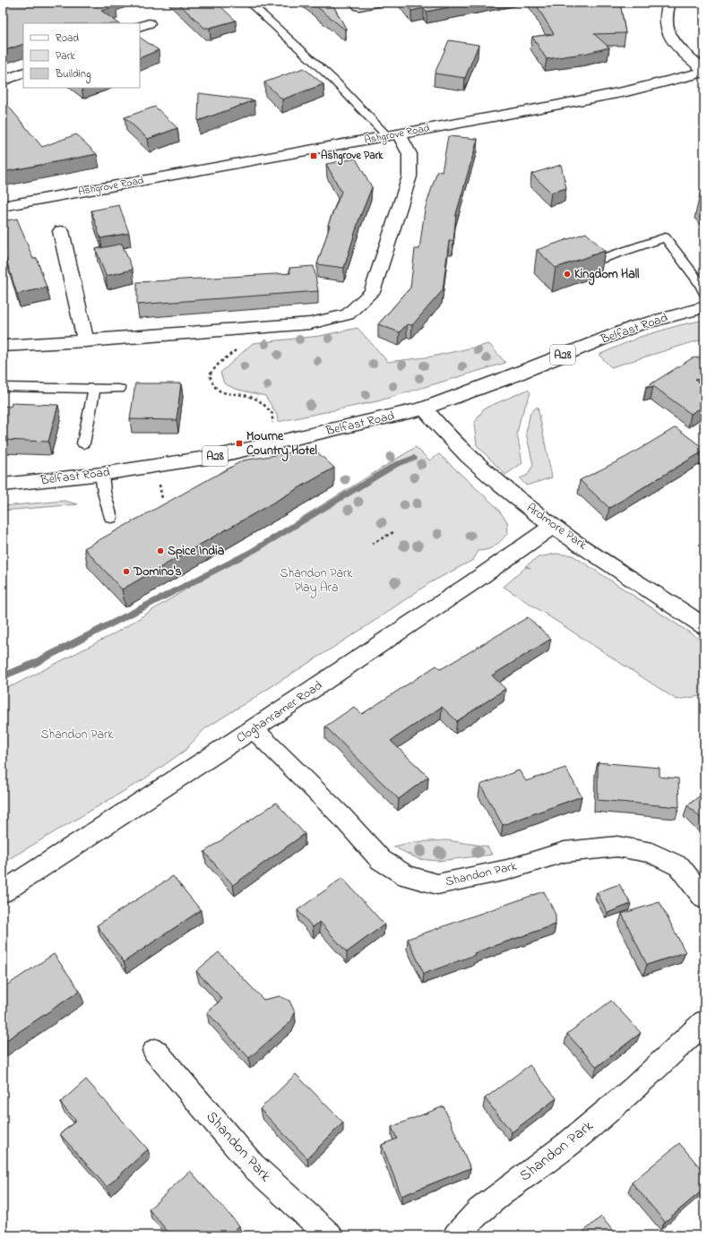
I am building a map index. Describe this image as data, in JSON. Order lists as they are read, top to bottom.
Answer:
{
  "streets": {
    "main road": [
      "Ashgrove Road",
      "Belfast Road",
      "A28",
      "Ardmore Park",
      "Cloghanramer Road",
      "Shandon Park"
    ]
  },
  "crossings": [
    ["Belfast Road", "Ardmore Park"],
    ["Ardmore Park", "Cloghanramer Road"],
    ["Cloghanramer Road", "Shandon Park"]
  ],
  "parks": ["Shandon Park Play Ara", "Shandon Park"],
  "places": {
    "transit": ["Ashgrove Park", "Mourne Country Hotel"],
    "other": ["Kingdom Hall", "Spice India", "Domino's"]
  },
  "legend": ["Road", "Park", "Building"]
}
